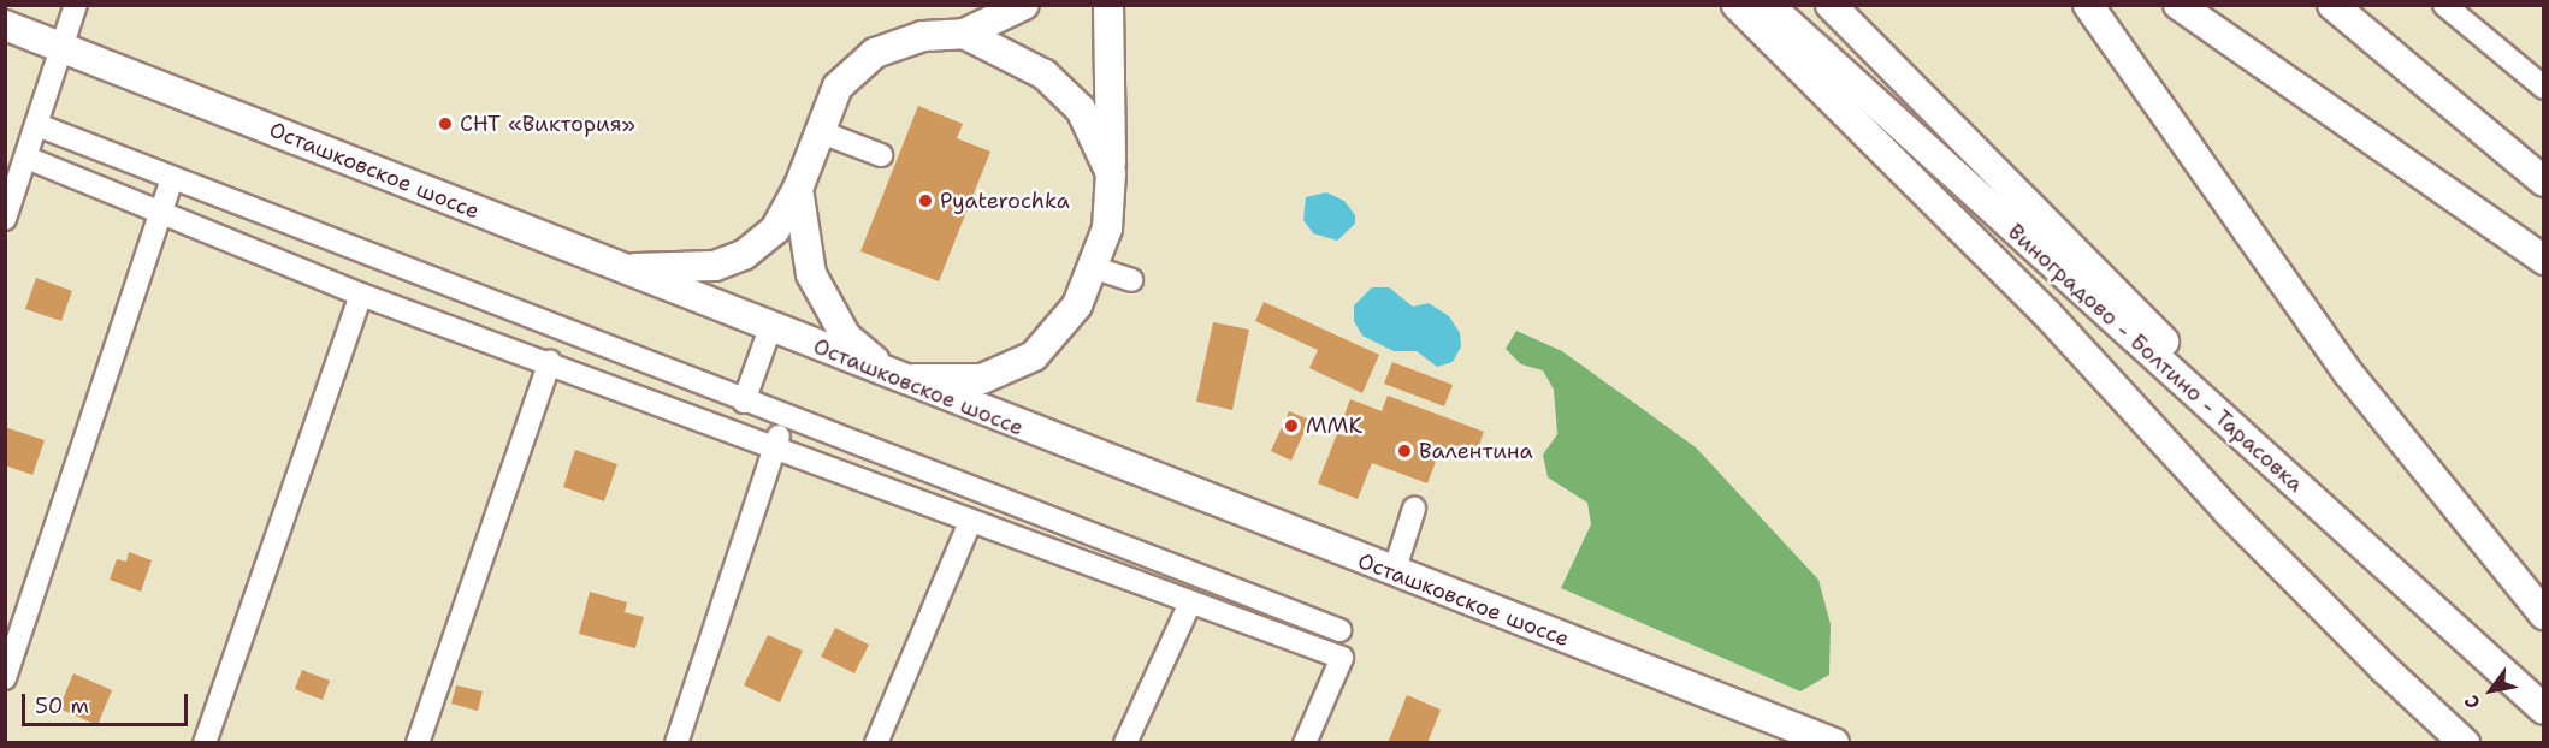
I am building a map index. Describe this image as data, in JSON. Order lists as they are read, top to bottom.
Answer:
{
  "streets": {
    "main road": ["Осташковское шоссе", "Виноградово - Болтино - Тарасовка"]
  },
  "places": [
    "СНТ «Виктория»",
    "Pyaterochka",
    "ММК",
    "Валентина"
  ],
  "scale_bar": "50 m",
  "north": "bottom left"
}
